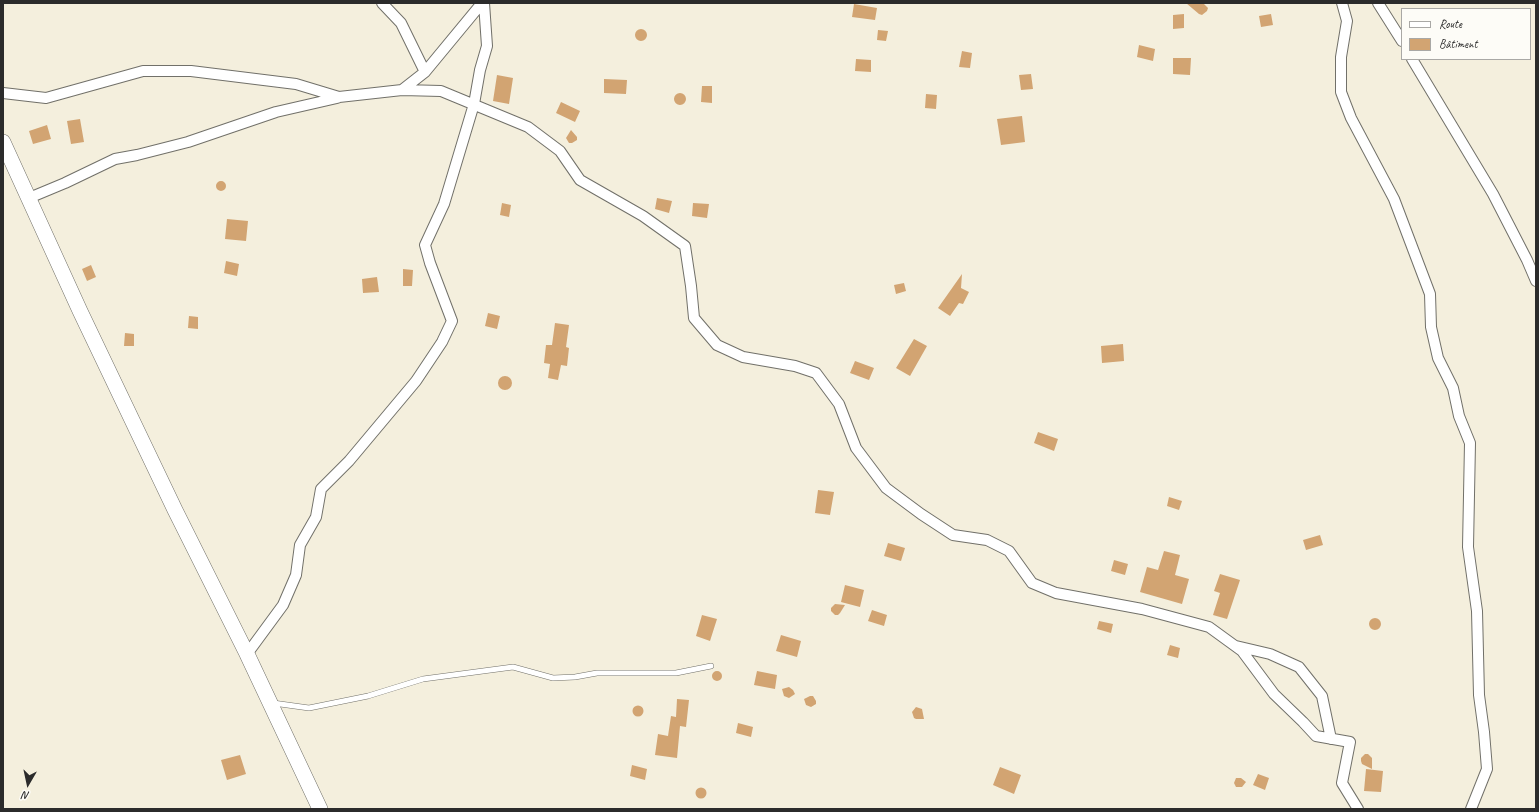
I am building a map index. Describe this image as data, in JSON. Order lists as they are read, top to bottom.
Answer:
{
  "legend": ["Route", "Bâtiment"],
  "north": "bottom"
}
